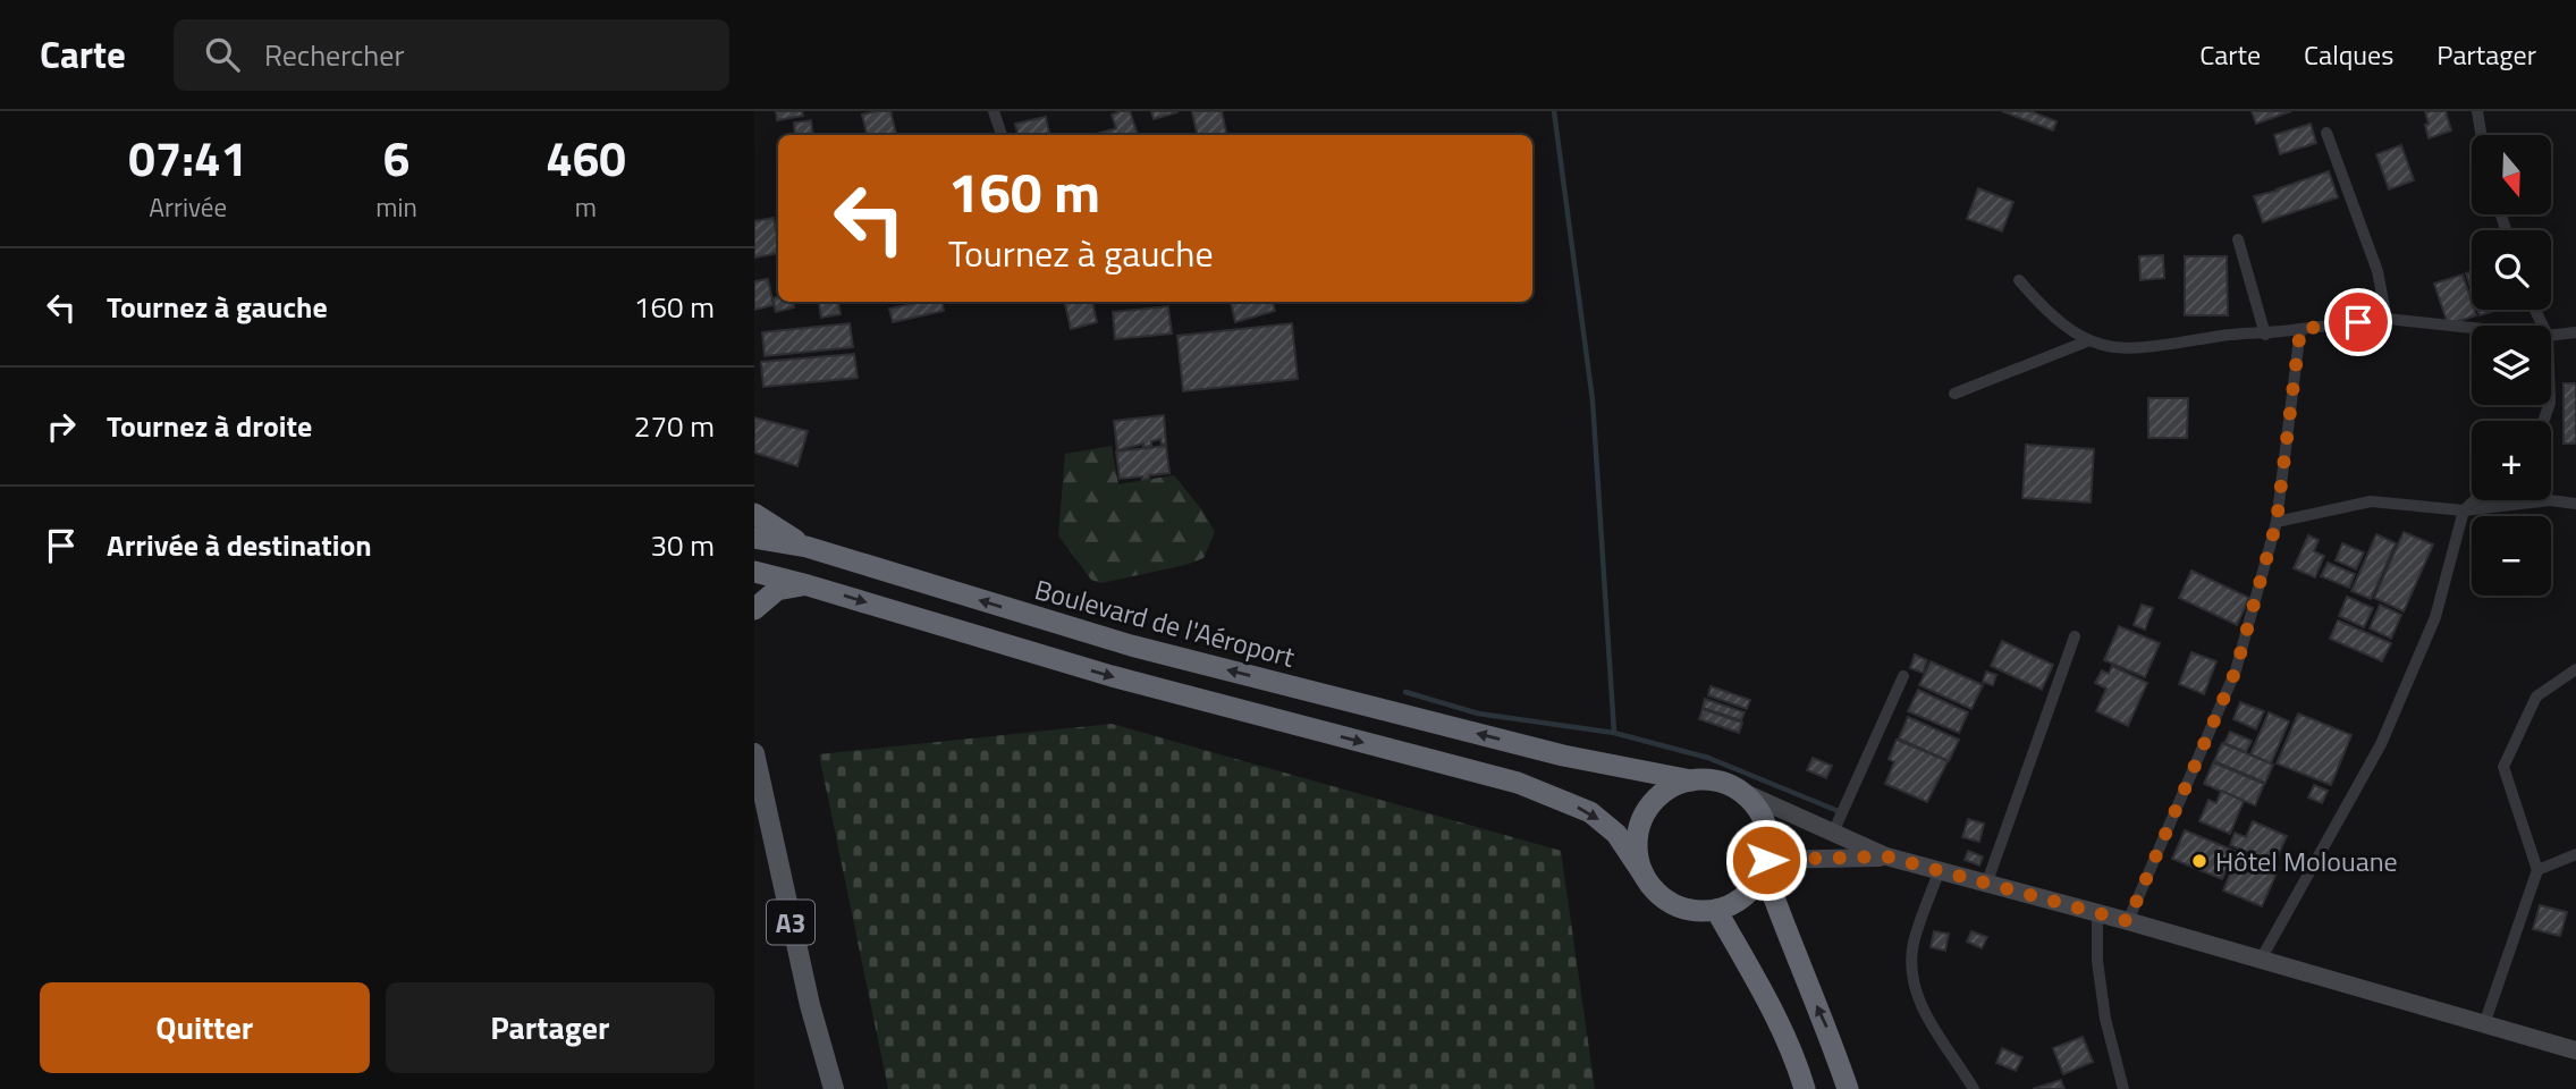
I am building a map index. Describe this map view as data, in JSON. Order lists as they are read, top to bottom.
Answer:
{
  "streets": {
    "highway": ["Boulevard de l'Aéroport"],
    "main road": ["A3"]
  },
  "places": ["Hôtel Molouane"],
  "north": "bottom",
  "page": {
    "header": "Carte",
    "search": "Rechercher",
    "nav": ["Carte", "Calques", "Partager"],
    "eta": [
      "07:41",
      "Arrivée",
      "6",
      "min",
      "460",
      "m"
    ],
    "map_buttons": ["+", "−"],
    "turn": ["160 m", "Tournez à gauche"],
    "list": [
      {
        "name": "Tournez à gauche",
        "value": "160 m"
      },
      {
        "name": "Tournez à droite",
        "value": "270 m"
      },
      {
        "name": "Arrivée à destination",
        "value": "30 m"
      }
    ],
    "buttons": ["Quitter", "Partager"]
  }
}
